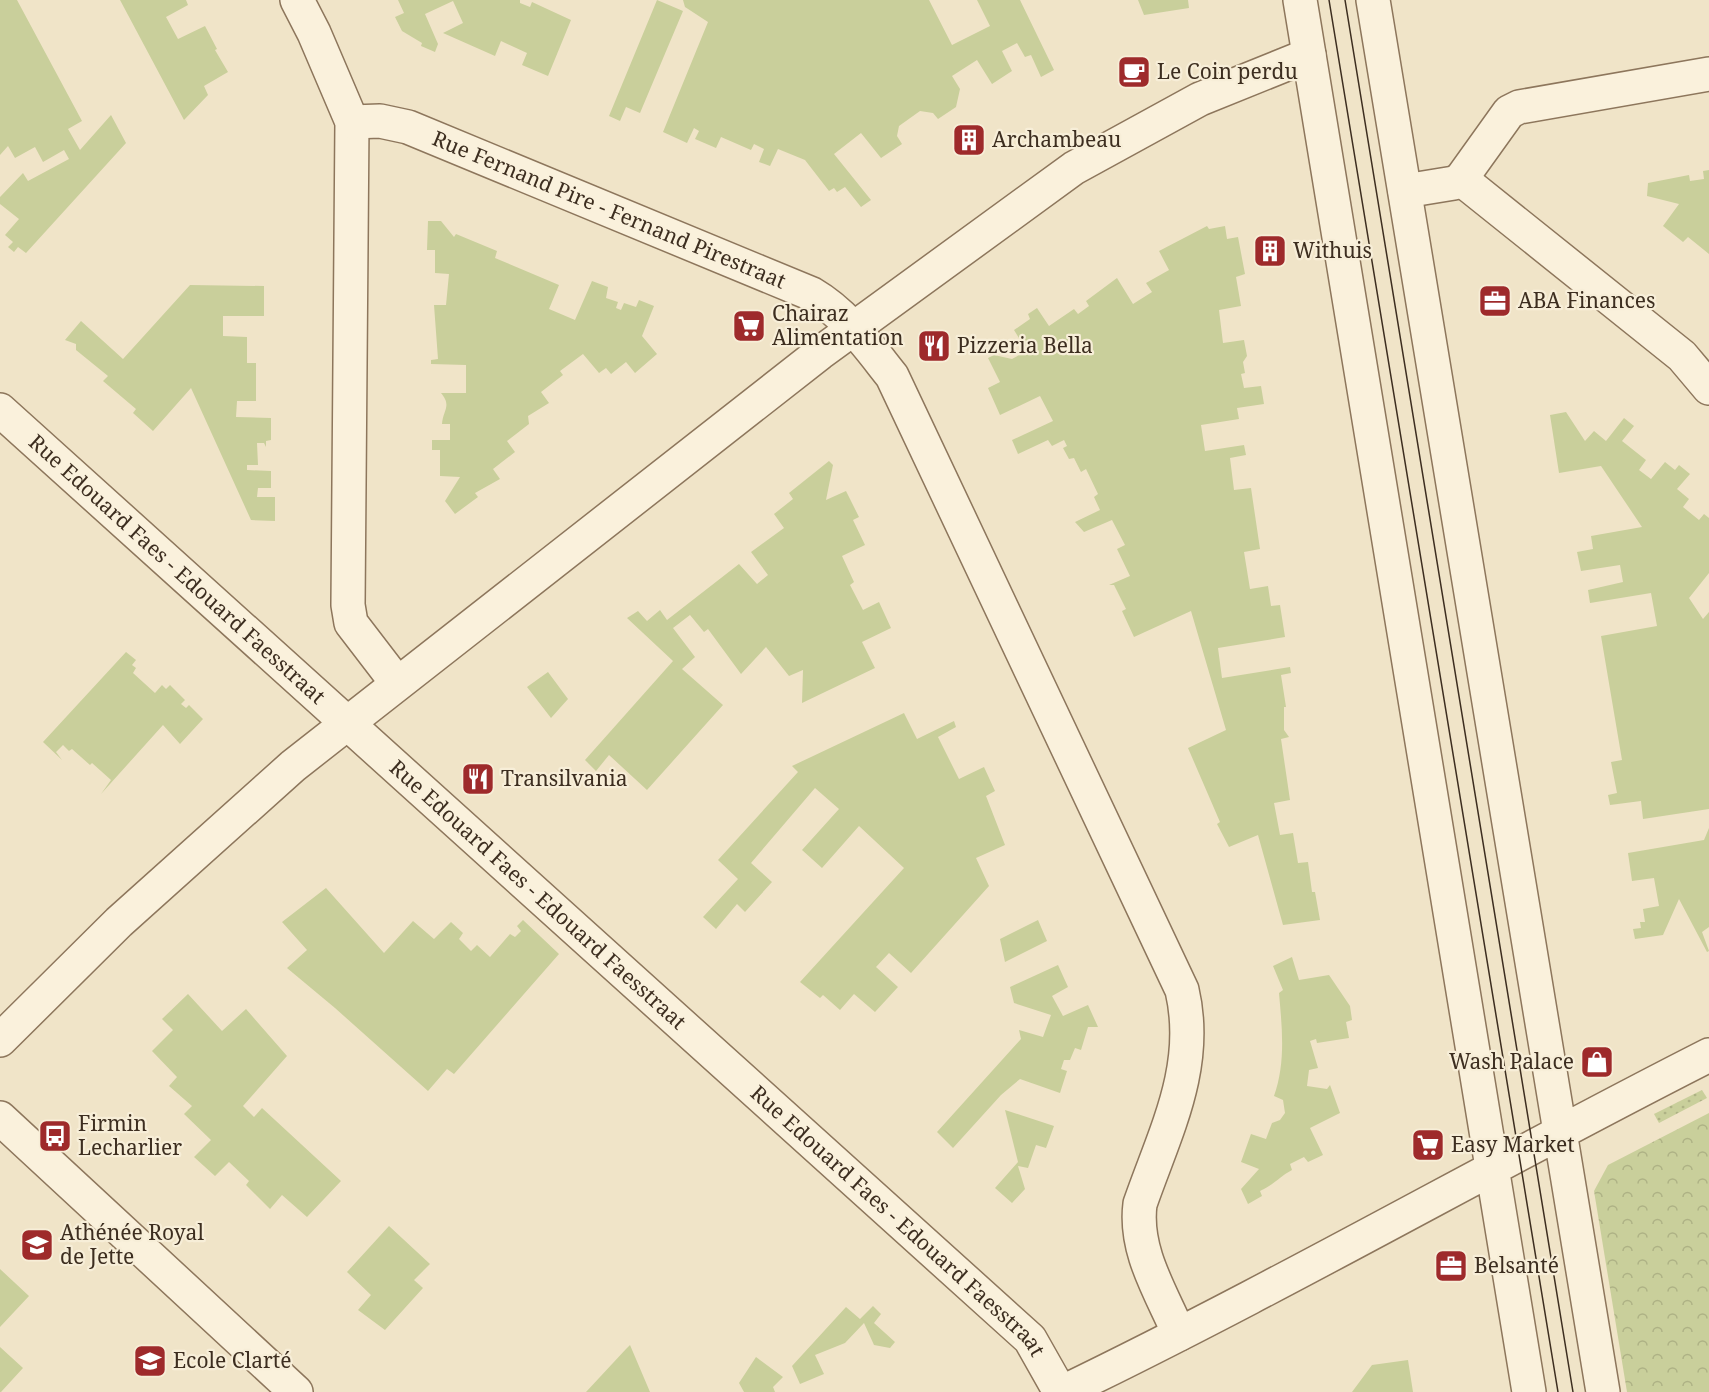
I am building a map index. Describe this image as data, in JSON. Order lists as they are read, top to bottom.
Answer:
{
  "streets": {
    "street": ["Rue Fernand Pire - Fernand Pirestraat", "Rue Edouard Faes - Edouard Faesstraat"]
  },
  "places": {
    "cafe": ["Le Coin perdu"],
    "building": ["Archambeau", "Withuis"],
    "office": ["ABA Finances", "Belsanté"],
    "supermarket": ["Chairaz Alimentation", "Easy Market"],
    "restaurant": ["Pizzeria Bella", "Transilvania"],
    "shop": ["Wash Palace"],
    "bus stop": ["Firmin Lecharlier"],
    "school or university": ["Athénée Royal de Jette", "Ecole Clarté"]
  }
}
